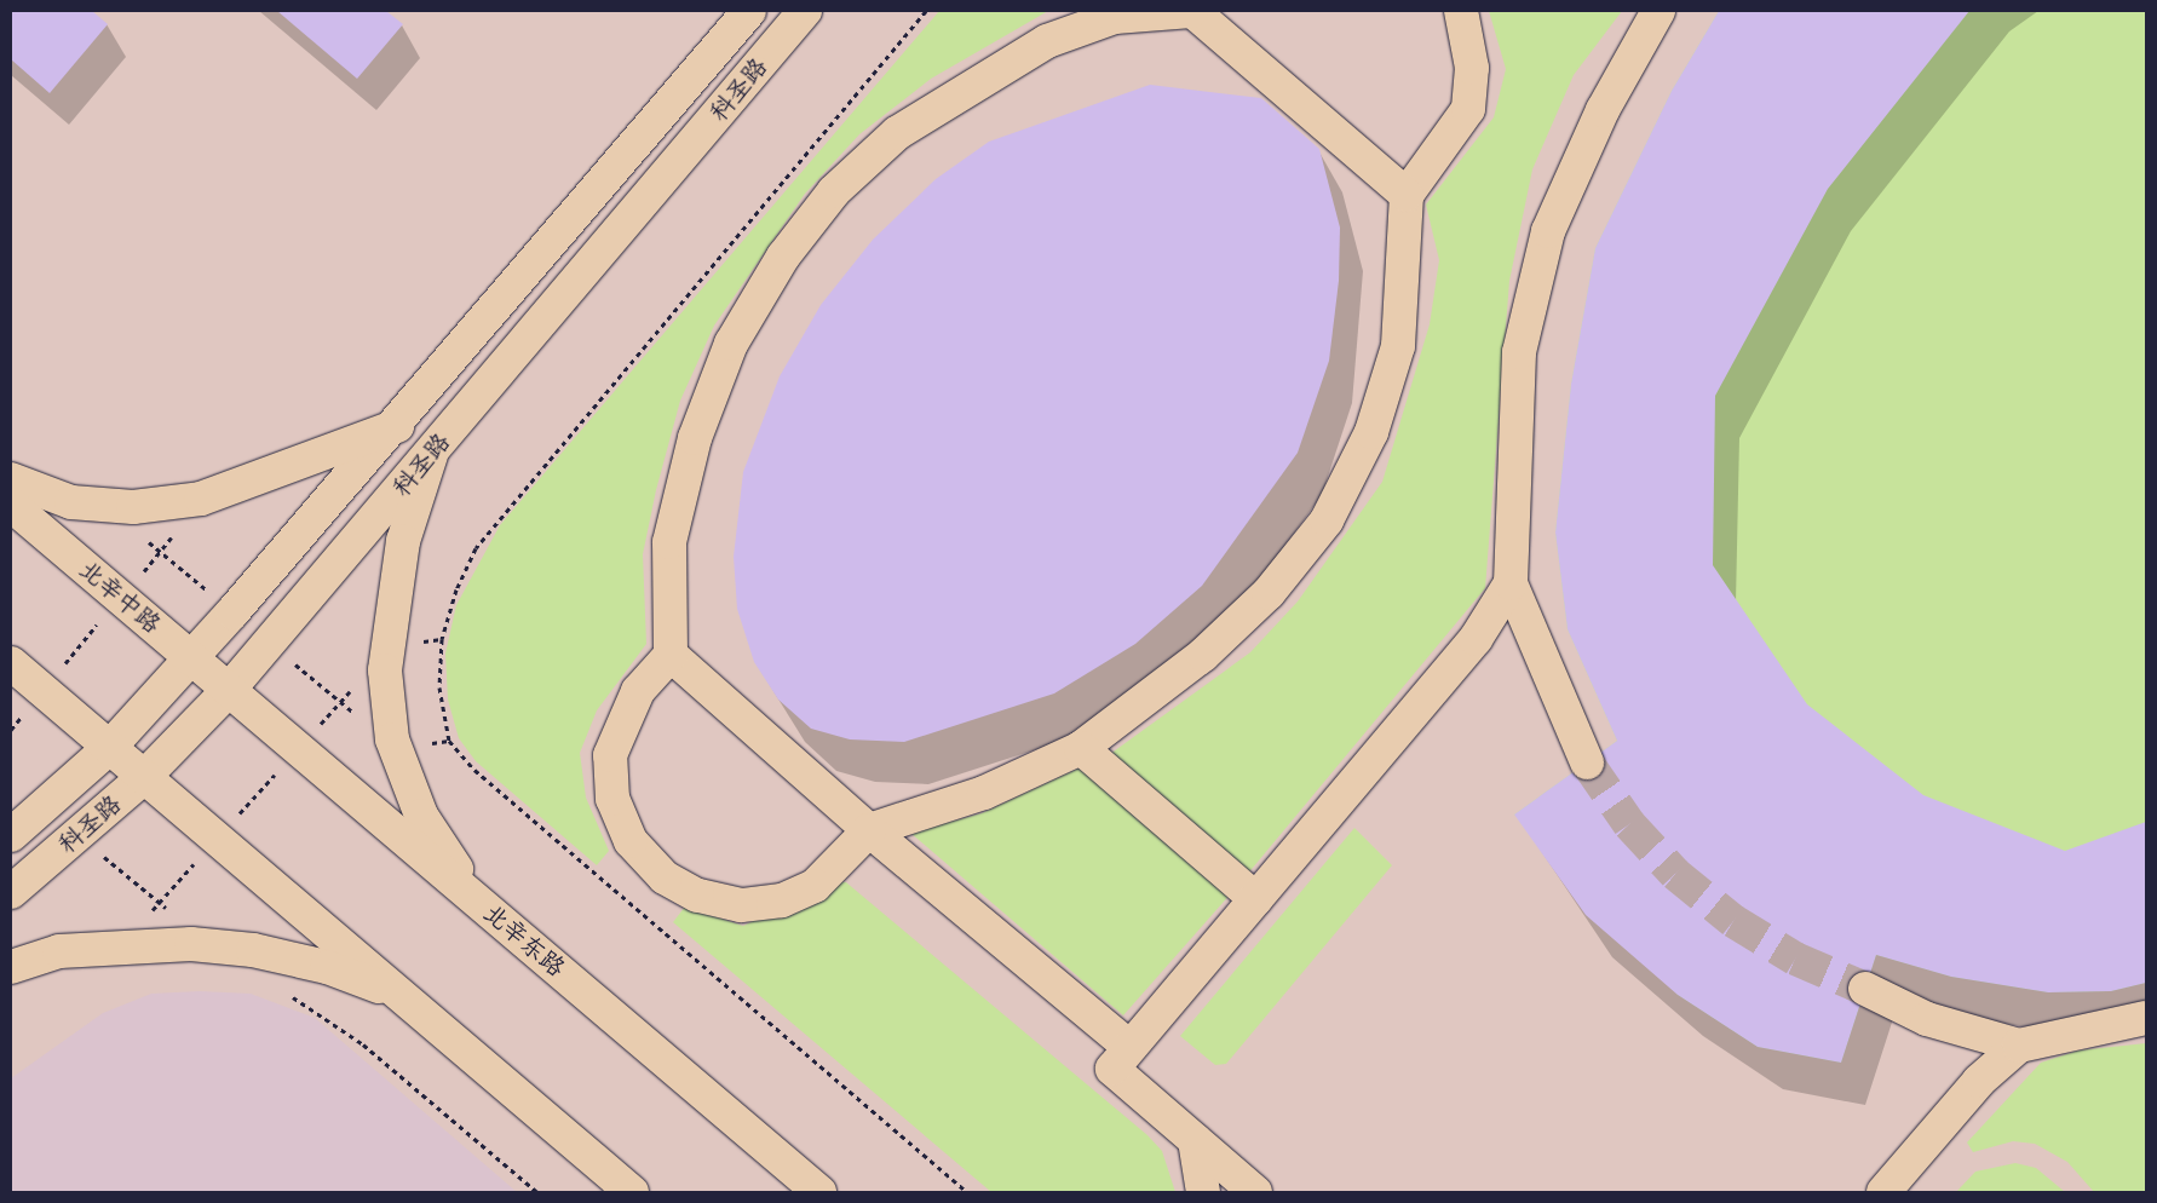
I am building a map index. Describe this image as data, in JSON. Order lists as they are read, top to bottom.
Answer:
{
  "streets": {
    "main road": ["科圣路", "北辛中路", "北辛东路"]
  },
  "crossings": [
    ["科圣路", "北辛中路"],
    ["科圣路", "北辛东路"],
    ["北辛中路", "北辛东路"]
  ]
}
